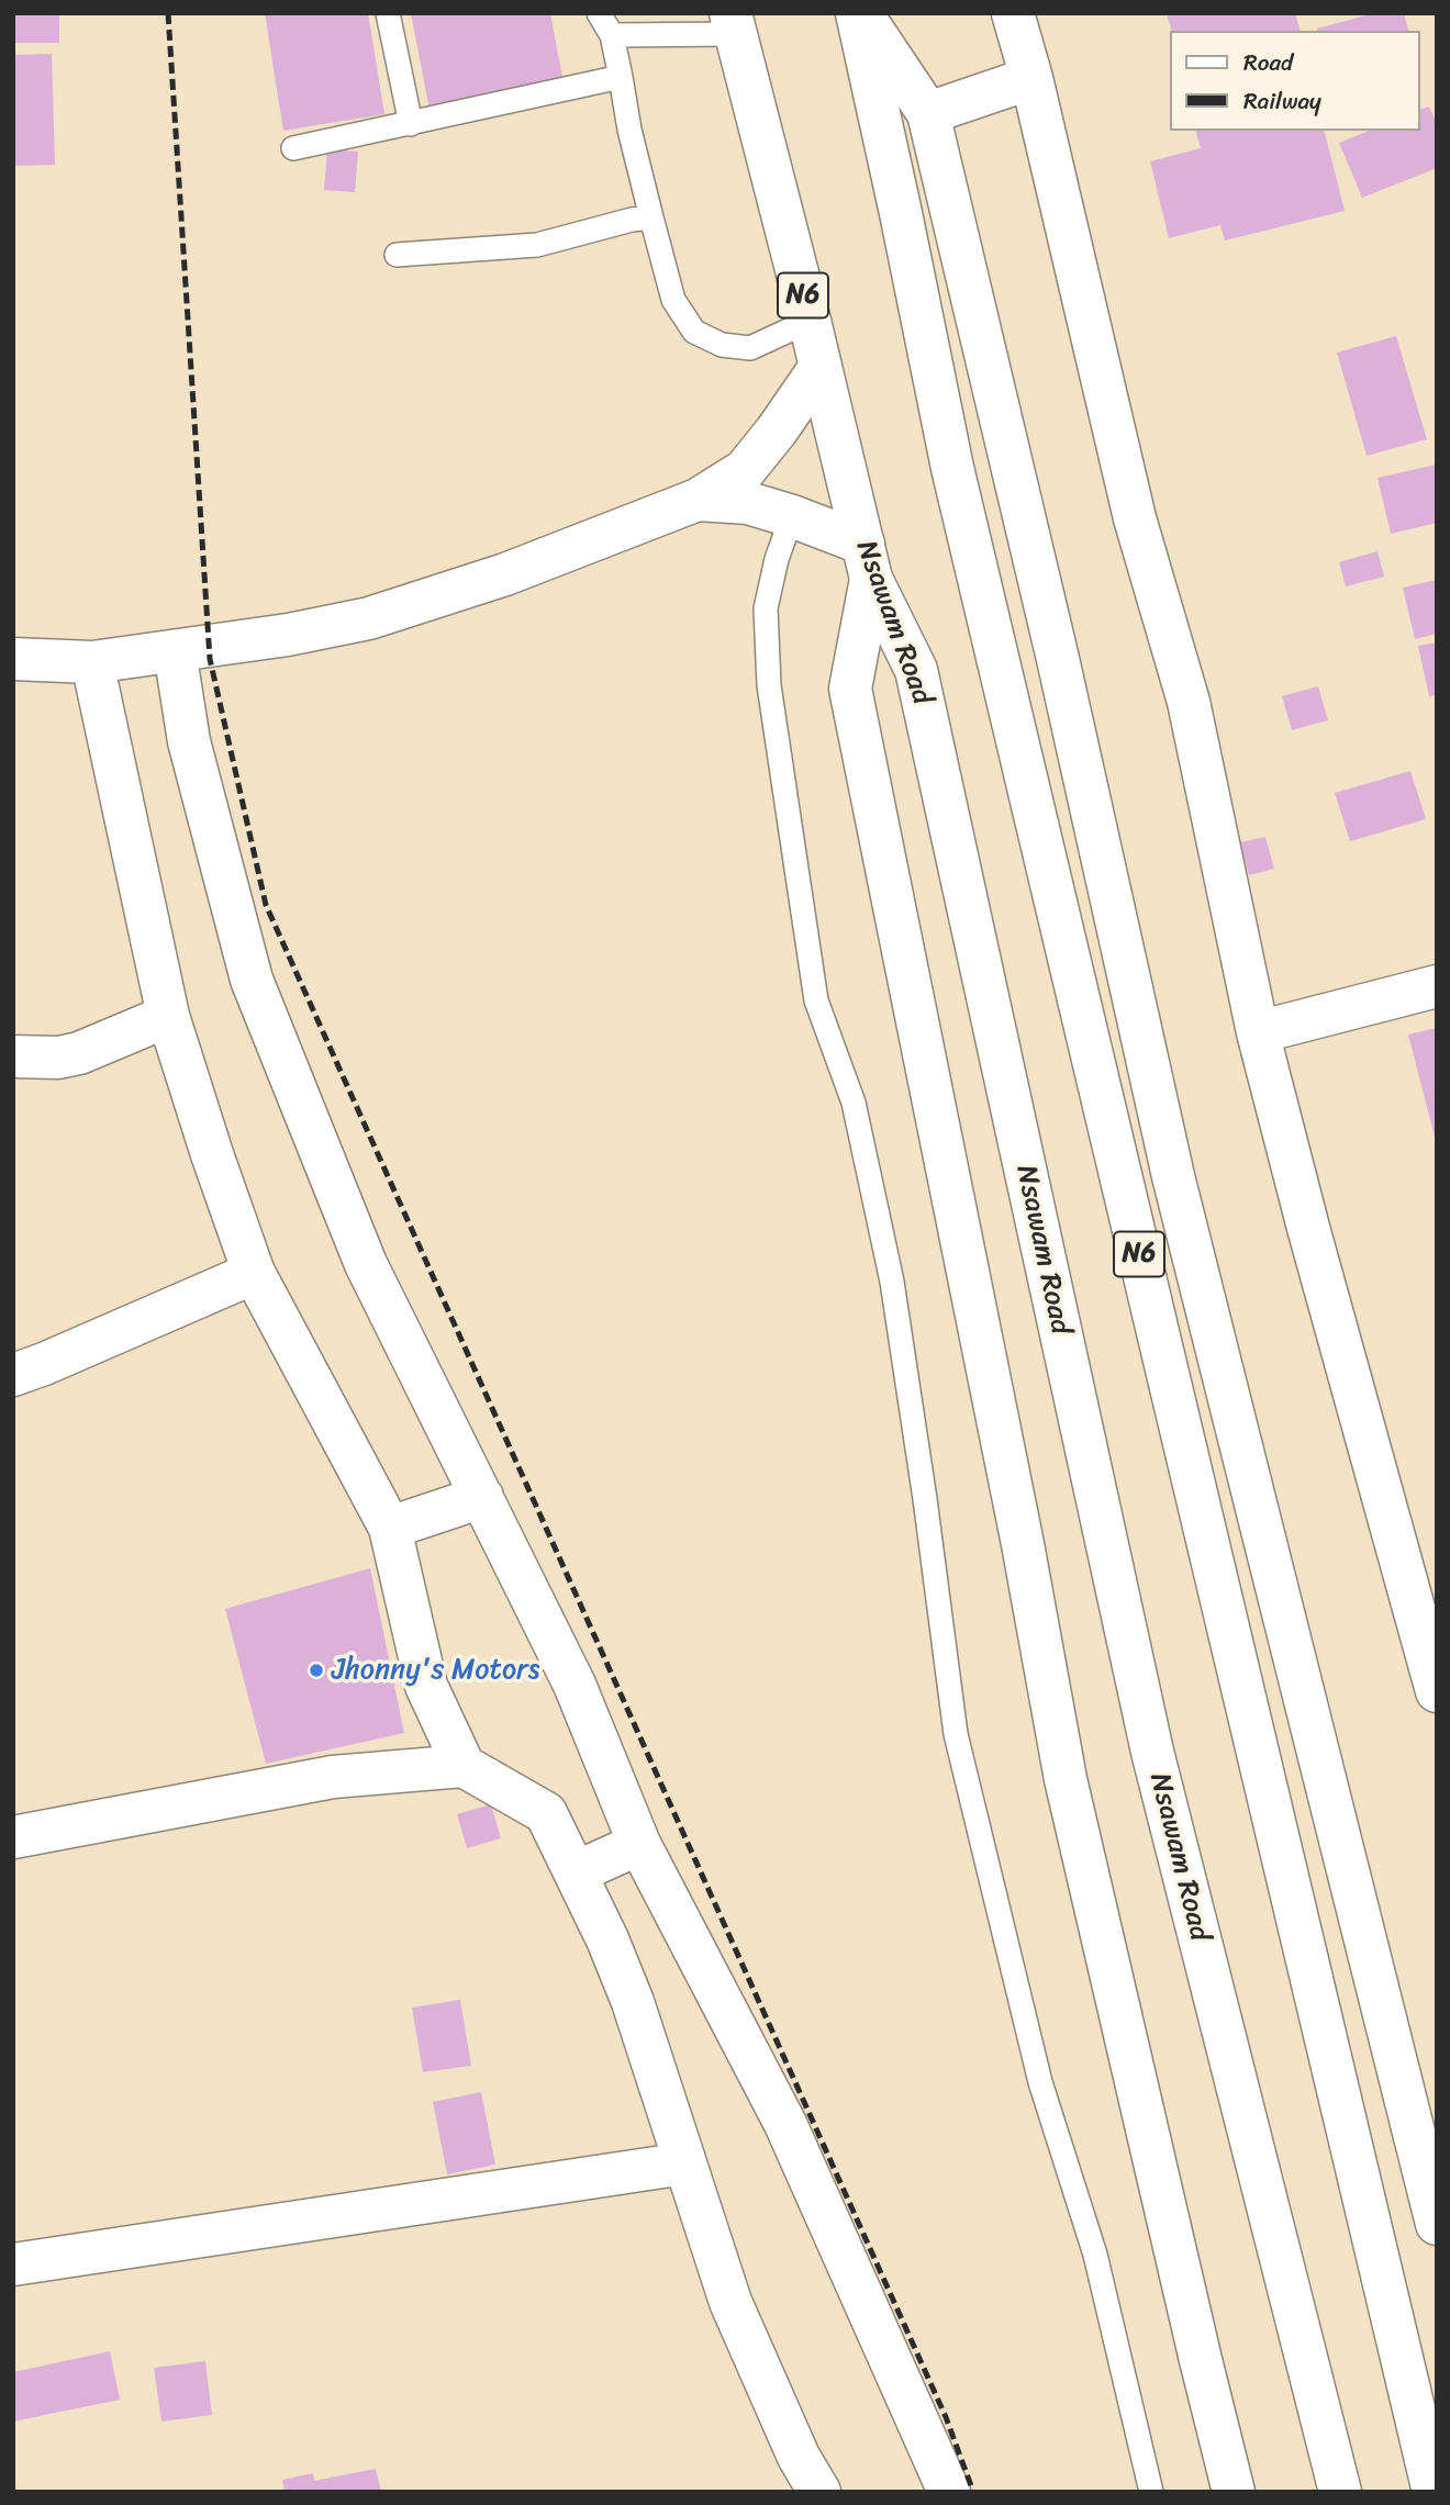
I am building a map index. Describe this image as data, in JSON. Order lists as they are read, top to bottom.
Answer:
{
  "streets": {
    "main road": ["N6", "Nsawam Road"]
  },
  "places": ["Jhonny's Motors"],
  "legend": ["Road", "Railway"]
}
